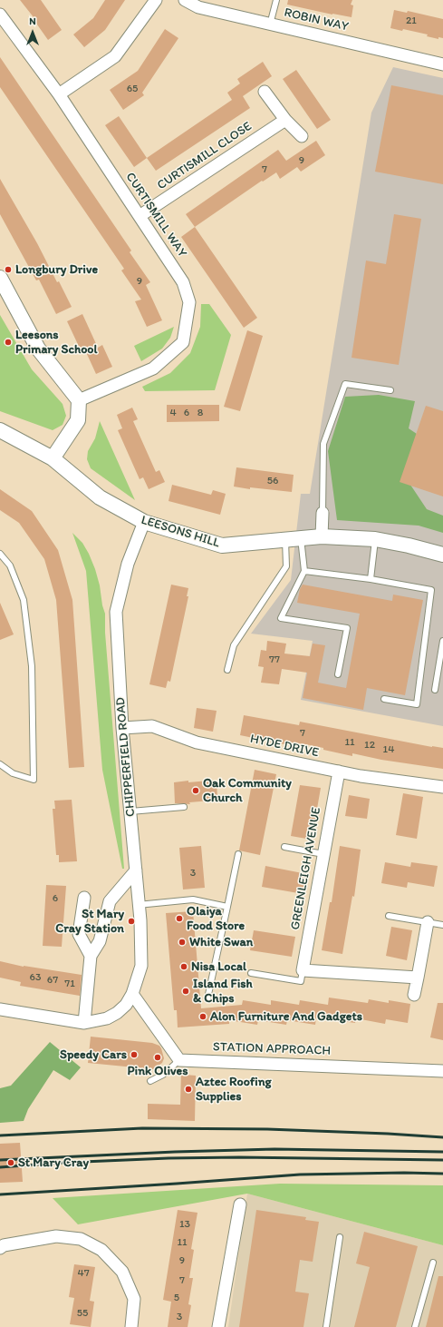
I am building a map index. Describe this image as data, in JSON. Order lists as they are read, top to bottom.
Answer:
{
  "streets": {
    "street": [
      "ROBIN WAY",
      "CURTISMILL CLOSE",
      "CURTISMILL WAY",
      "LEESONS HILL",
      "HYDE DRIVE",
      "CHIPPERFIELD ROAD",
      "GREENLEIGH AVENUE",
      "STATION APPROACH"
    ]
  },
  "crossings": [
    ["CURTISMILL CLOSE", "CURTISMILL WAY"],
    ["LEESONS HILL", "CHIPPERFIELD ROAD"],
    ["HYDE DRIVE", "CHIPPERFIELD ROAD"],
    ["HYDE DRIVE", "GREENLEIGH AVENUE"]
  ],
  "places": [
    "Longbury Drive",
    "Leesons Primary School",
    "Oak Community Church",
    "Olaiya Food Store",
    "St Mary Cray Station",
    "White Swan",
    "Nisa Local",
    "Island Fish & Chips",
    "Alon Furniture And Gadgets",
    "Speedy Cars",
    "Pink Olives",
    "Aztec Roofing Supplies",
    "St Mary Cray"
  ],
  "house_numbers": [
    "21",
    "65",
    "9",
    "7",
    "9",
    "4",
    "6",
    "8",
    "56",
    "77",
    "7",
    "11",
    "12",
    "14",
    "3",
    "6",
    "63",
    "67",
    "71",
    "13",
    "11",
    "9",
    "47",
    "7",
    "5",
    "55",
    "3"
  ],
  "north": "top"
}
